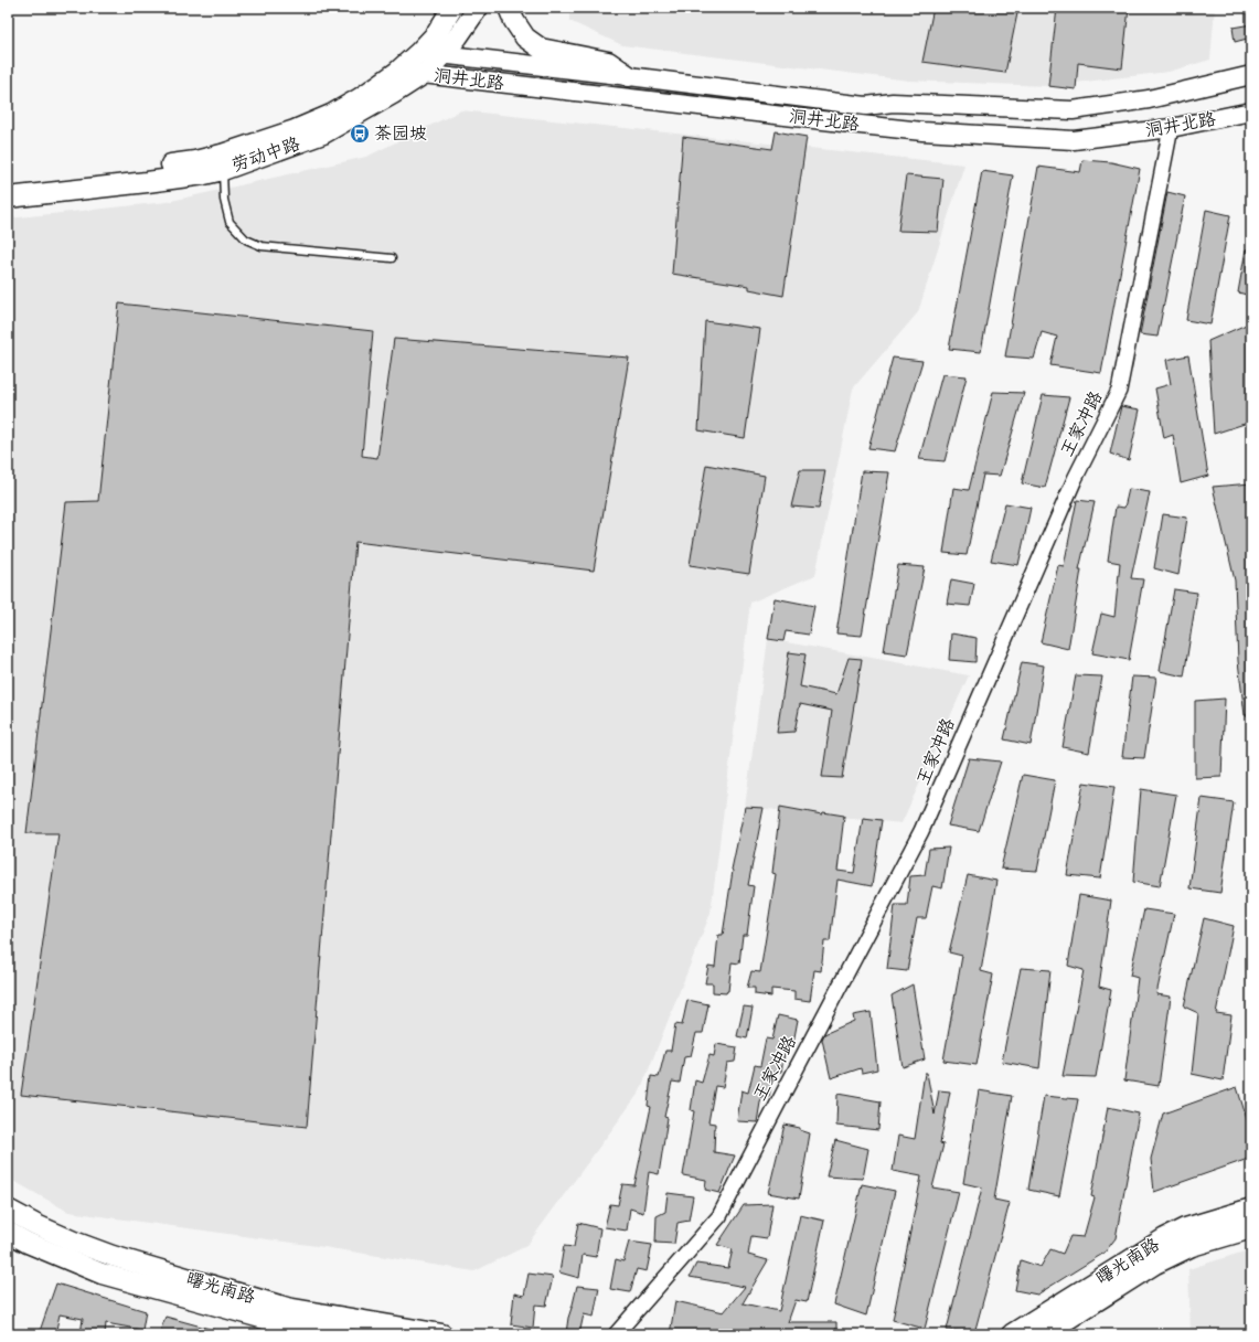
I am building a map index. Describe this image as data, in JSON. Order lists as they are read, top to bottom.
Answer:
{
  "streets": {
    "main road": ["劳动中路", "曙光南路"],
    "street": ["洞井北路", "王家冲路"]
  },
  "crossings": [
    ["洞井北路", "劳动中路"],
    ["洞井北路", "王家冲路"]
  ],
  "places": {
    "bus stop": ["茶园坡"]
  }
}
